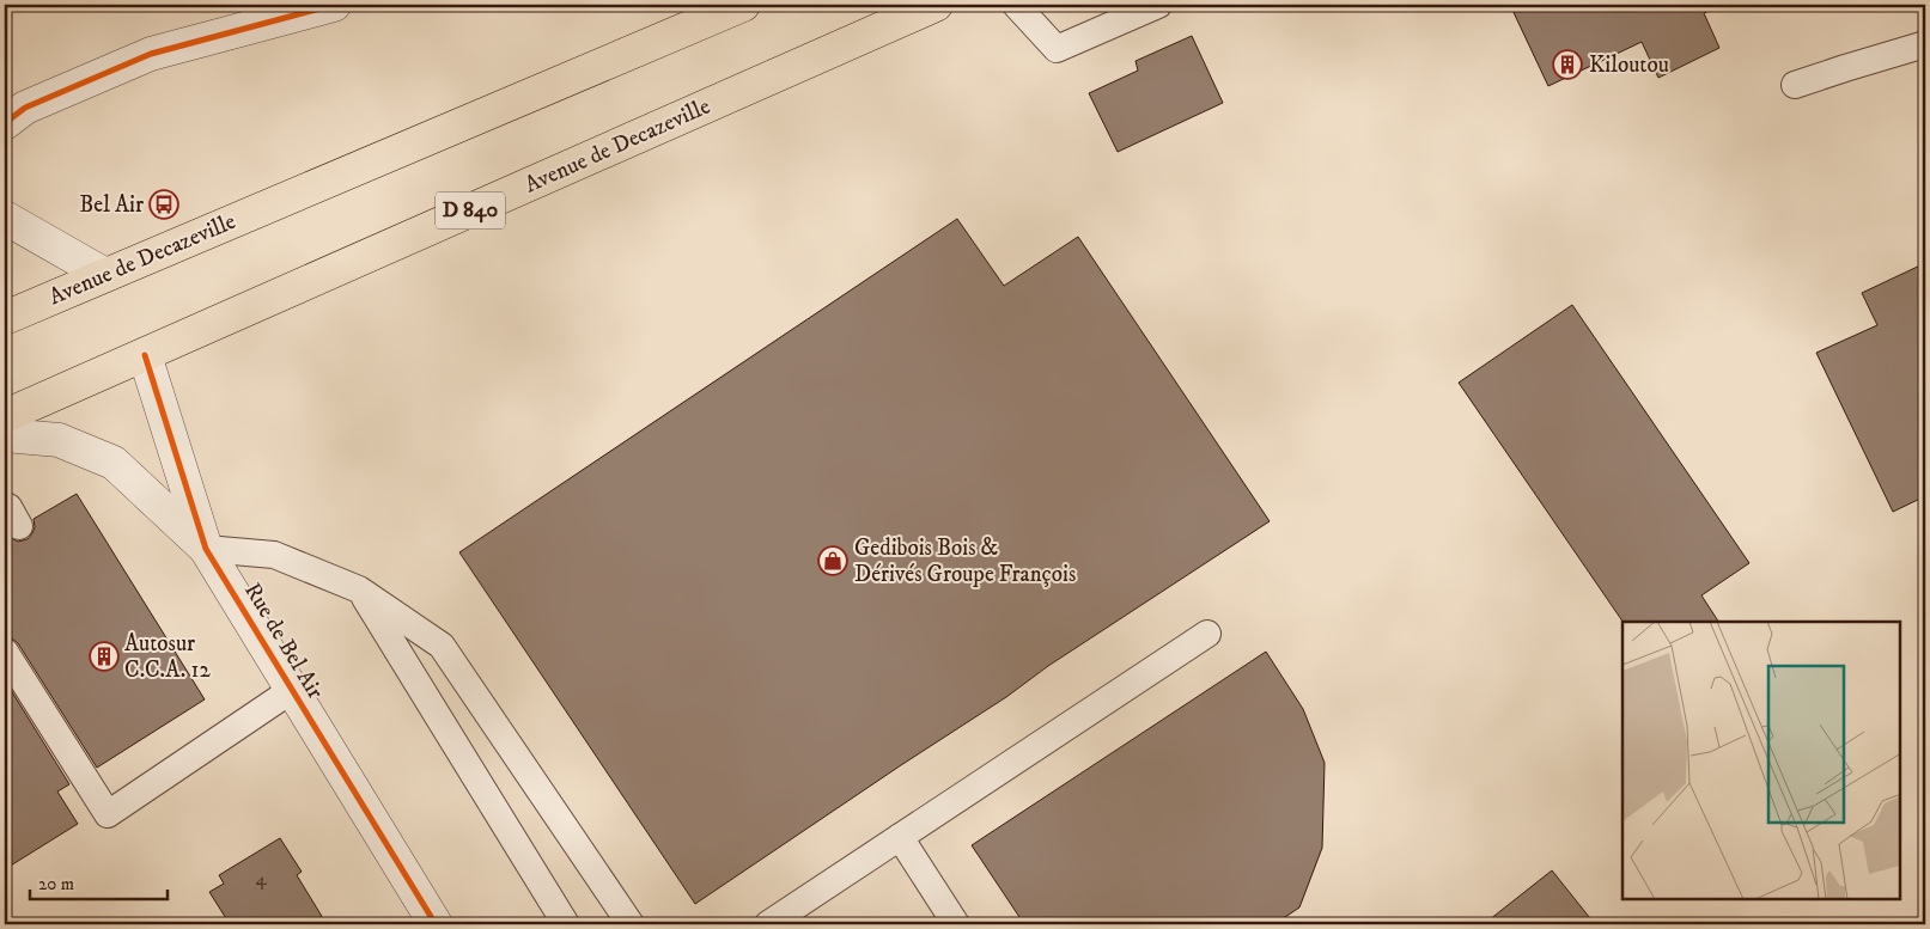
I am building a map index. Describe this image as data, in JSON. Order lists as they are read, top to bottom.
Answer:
{
  "streets": {
    "main road": ["Avenue de Decazeville", "D 840"],
    "street": ["Rue de Bel Air"]
  },
  "crossings": [
    ["Avenue de Decazeville", "Rue de Bel Air"]
  ],
  "places": {
    "building": ["Kiloutou", "Autosur C.C.A. 12"],
    "bus stop": ["Bel Air"],
    "shop": ["Gedibois Bois & Dérivés Groupe François"]
  },
  "house_numbers": ["4"],
  "scale_bar": "20 m"
}
